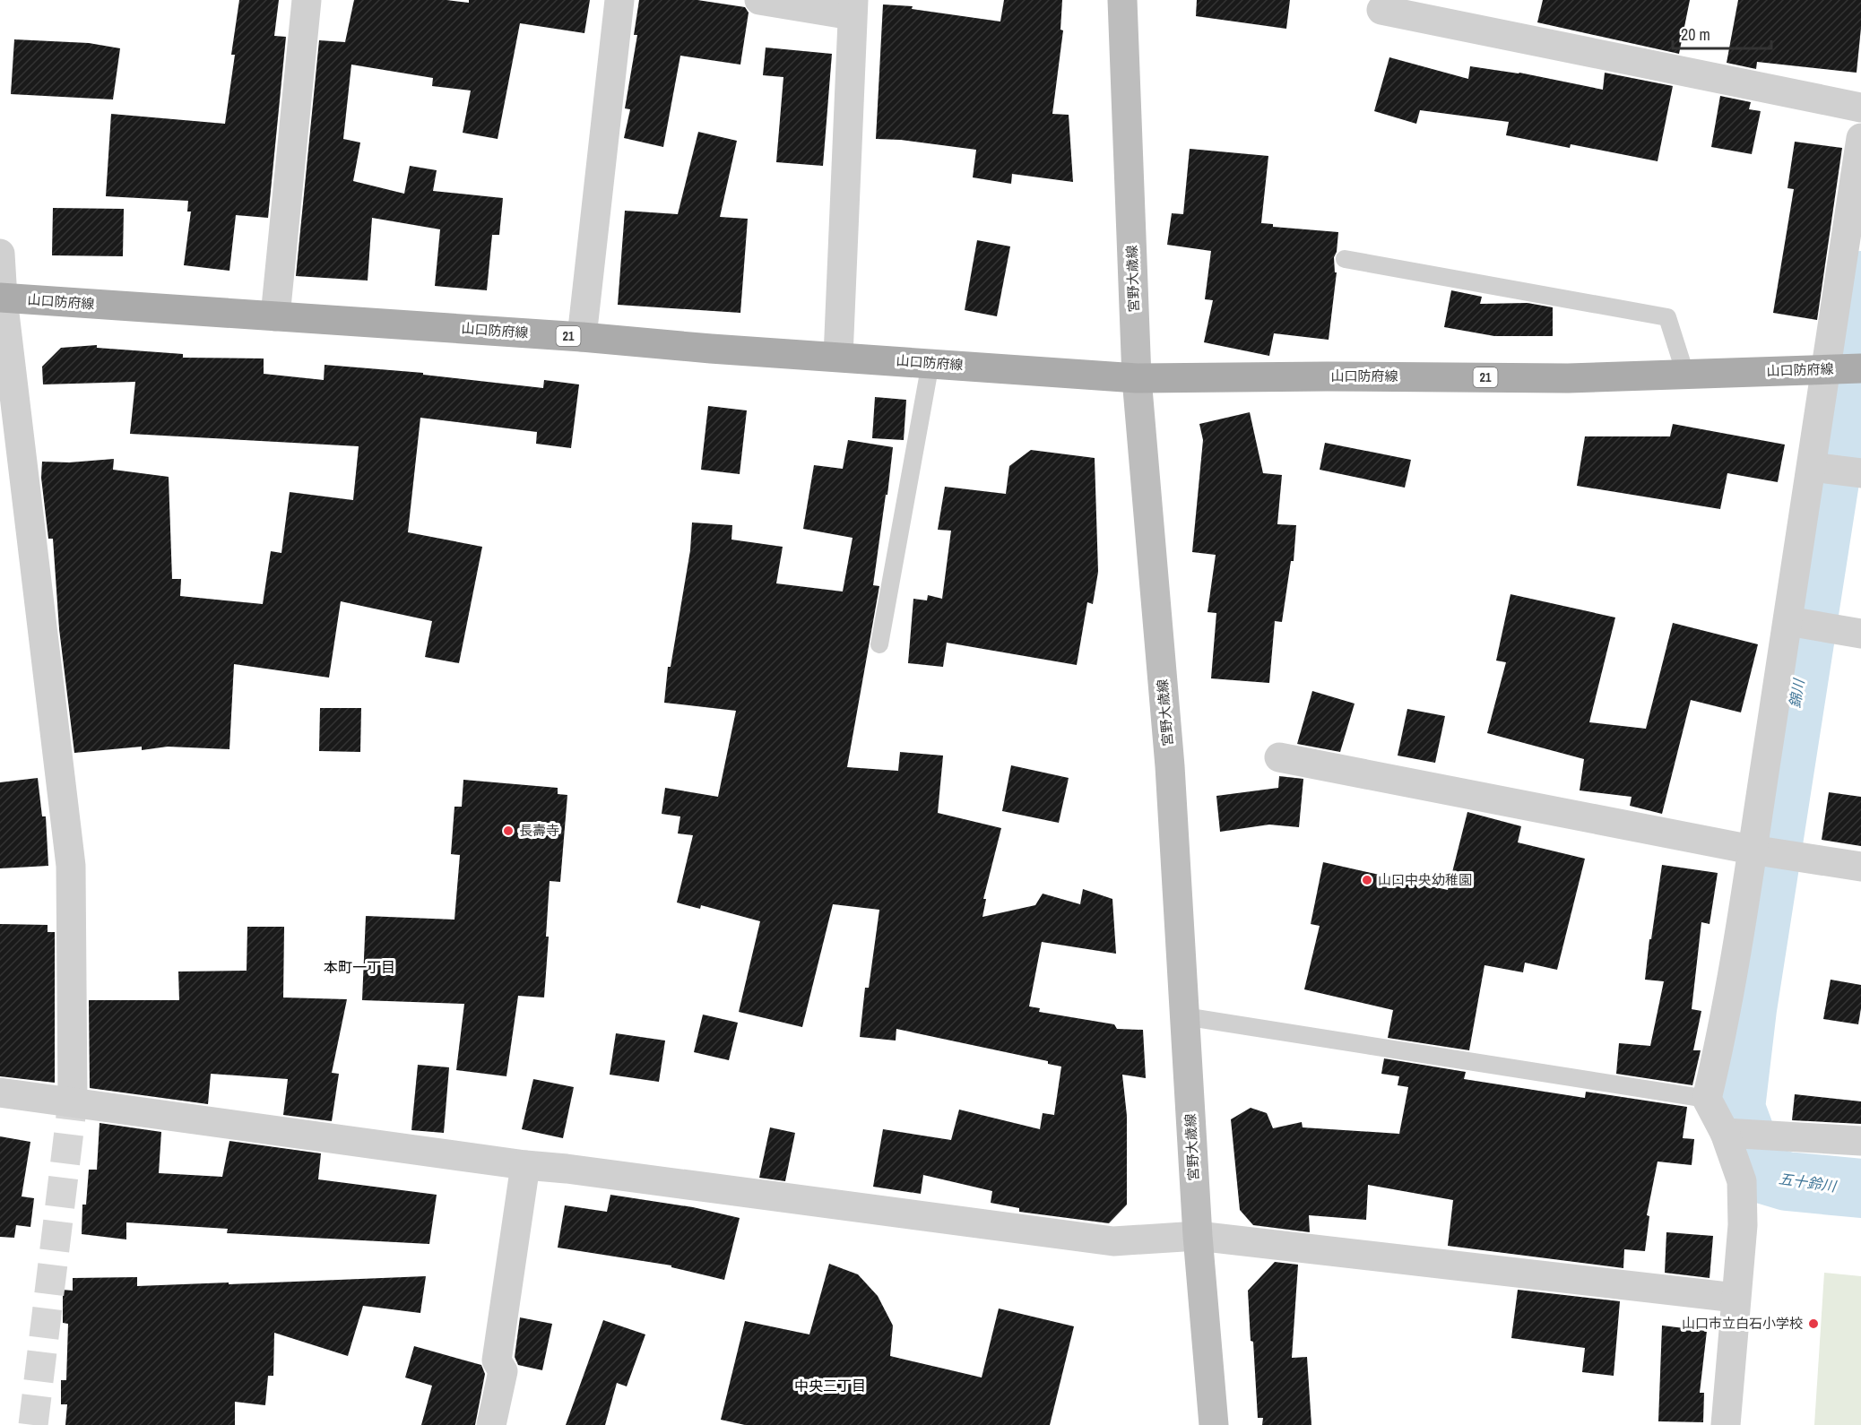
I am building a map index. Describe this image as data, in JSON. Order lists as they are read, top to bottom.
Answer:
{
  "streets": {
    "main road": ["宮野大歳線", "山口防府線", "21"]
  },
  "crossings": [
    ["宮野大歳線", "山口防府線"]
  ],
  "districts": ["本町一丁目", "中央三丁目"],
  "water": ["錦川", "五十鈴川"],
  "places": ["長壽寺", "山口中央幼稚園", "山口市立白石小学校"],
  "scale_bar": "20 m"
}
